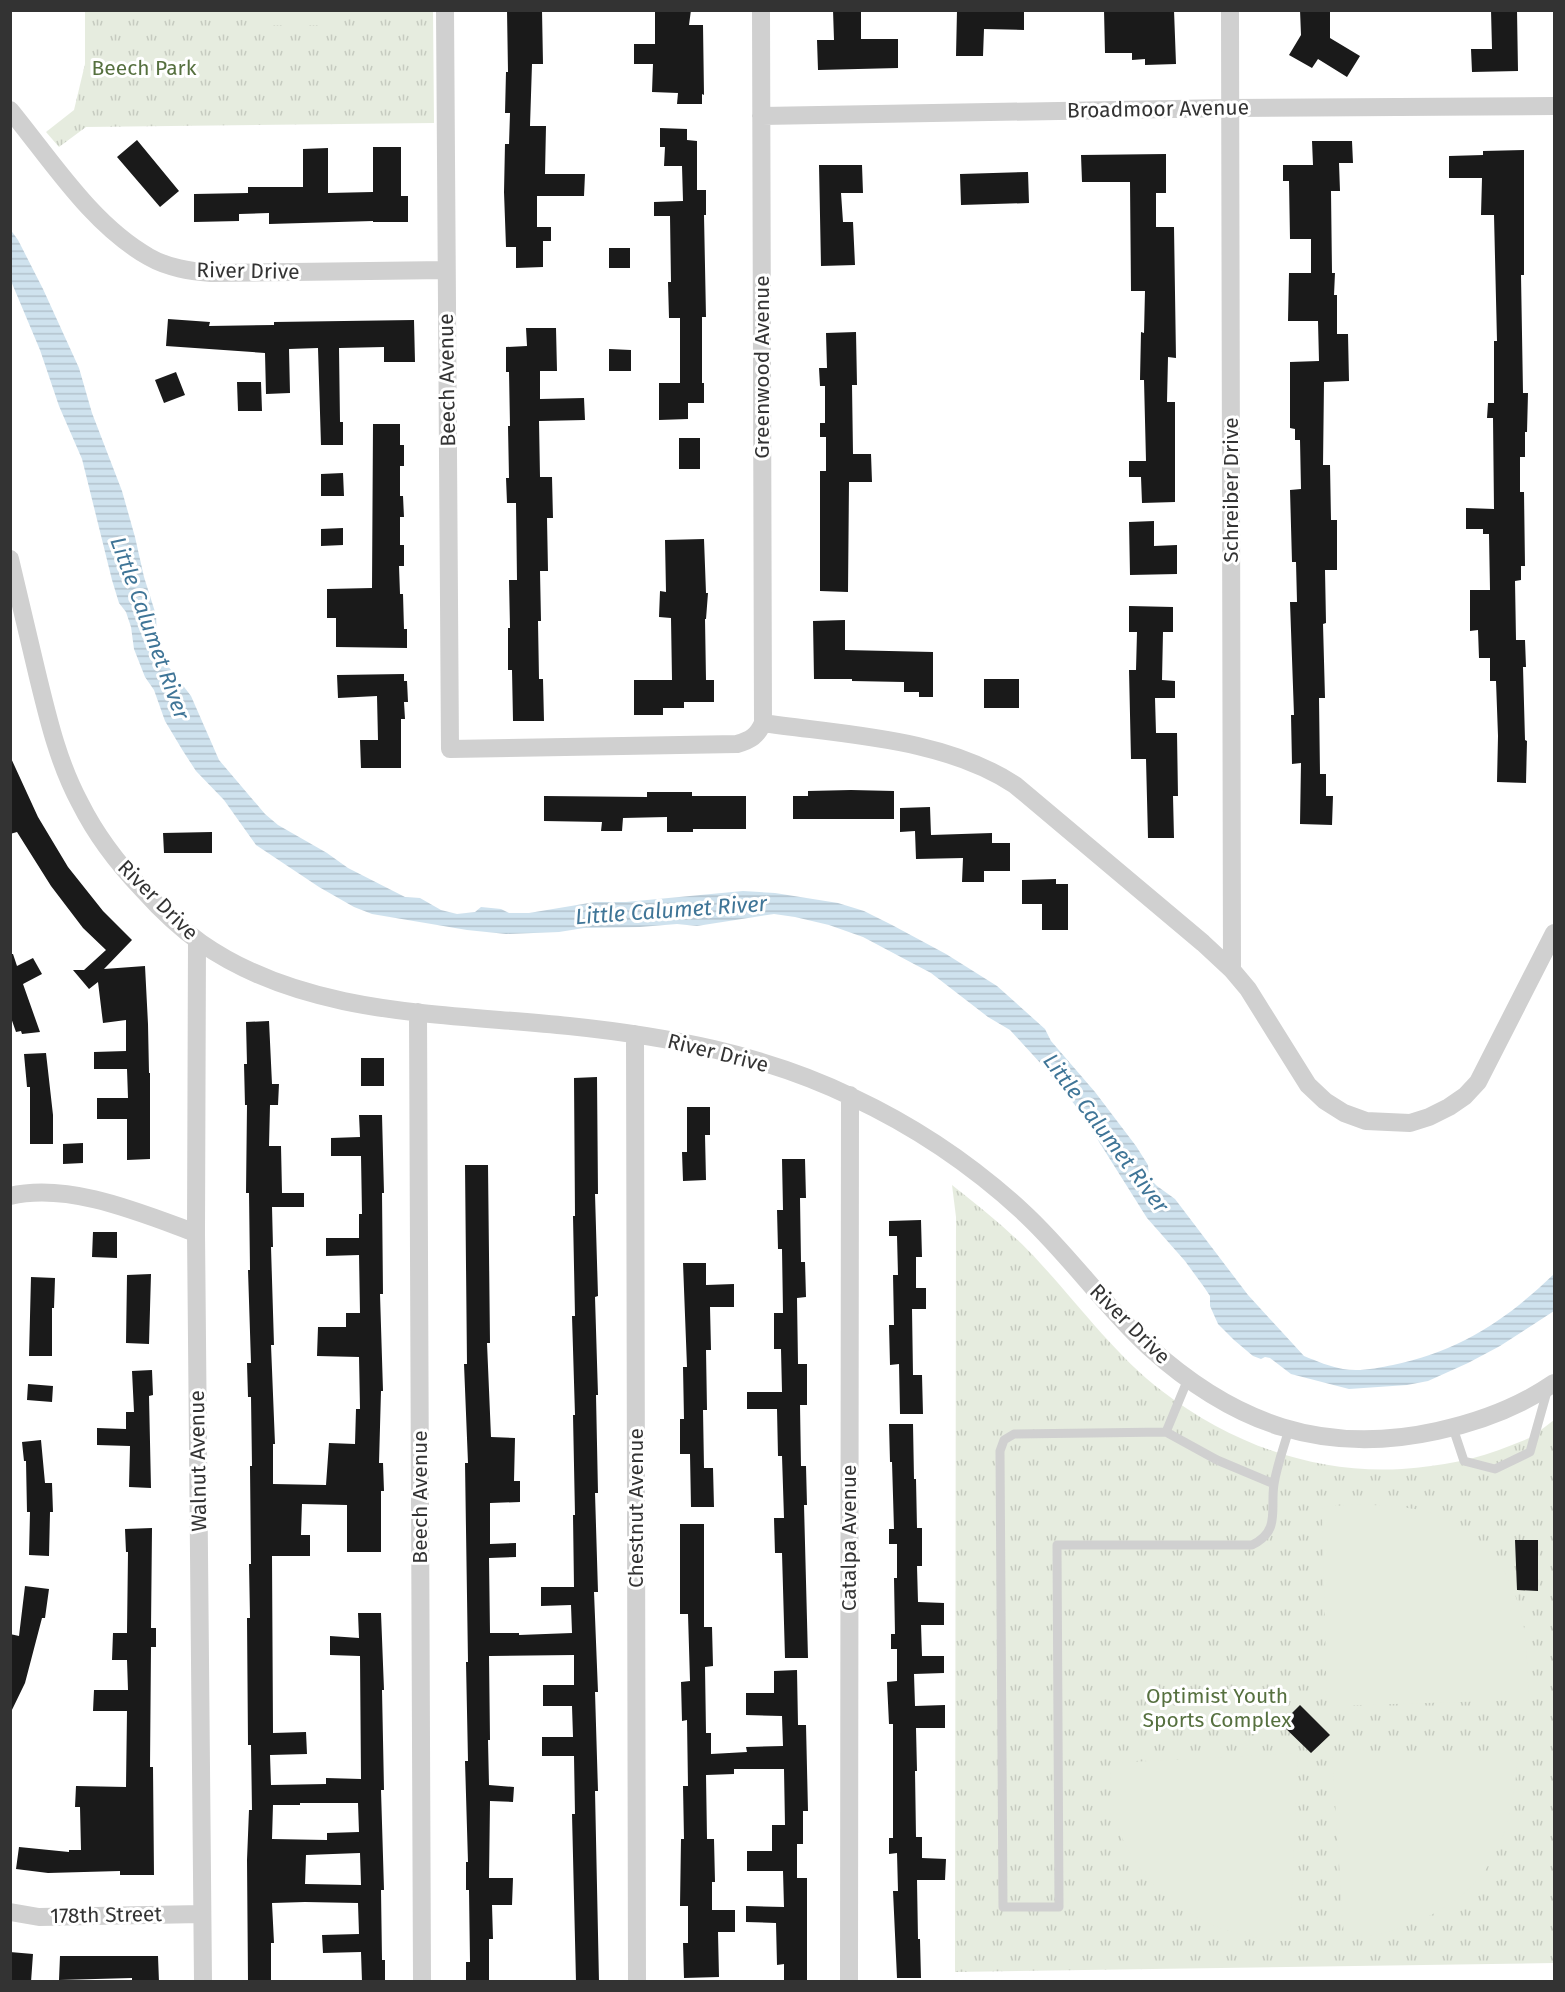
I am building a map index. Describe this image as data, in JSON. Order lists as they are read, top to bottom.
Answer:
{
  "streets": {
    "street": [
      "Broadmoor Avenue",
      "River Drive",
      "Greenwood Avenue",
      "Beech Avenue",
      "Schreiber Drive",
      "Walnut Avenue",
      "Chestnut Avenue",
      "Catalpa Avenue",
      "178th Street"
    ]
  },
  "crossings": [
    ["Broadmoor Avenue", "Greenwood Avenue"],
    ["Broadmoor Avenue", "Schreiber Drive"],
    ["River Drive", "Beech Avenue"],
    ["River Drive", "Walnut Avenue"],
    ["River Drive", "Chestnut Avenue"],
    ["River Drive", "Catalpa Avenue"],
    ["Greenwood Avenue", "Beech Avenue"],
    ["Walnut Avenue", "178th Street"]
  ],
  "water": ["Little Calumet River"],
  "parks": ["Beech Park", "Optimist Youth Sports Complex"]
}
